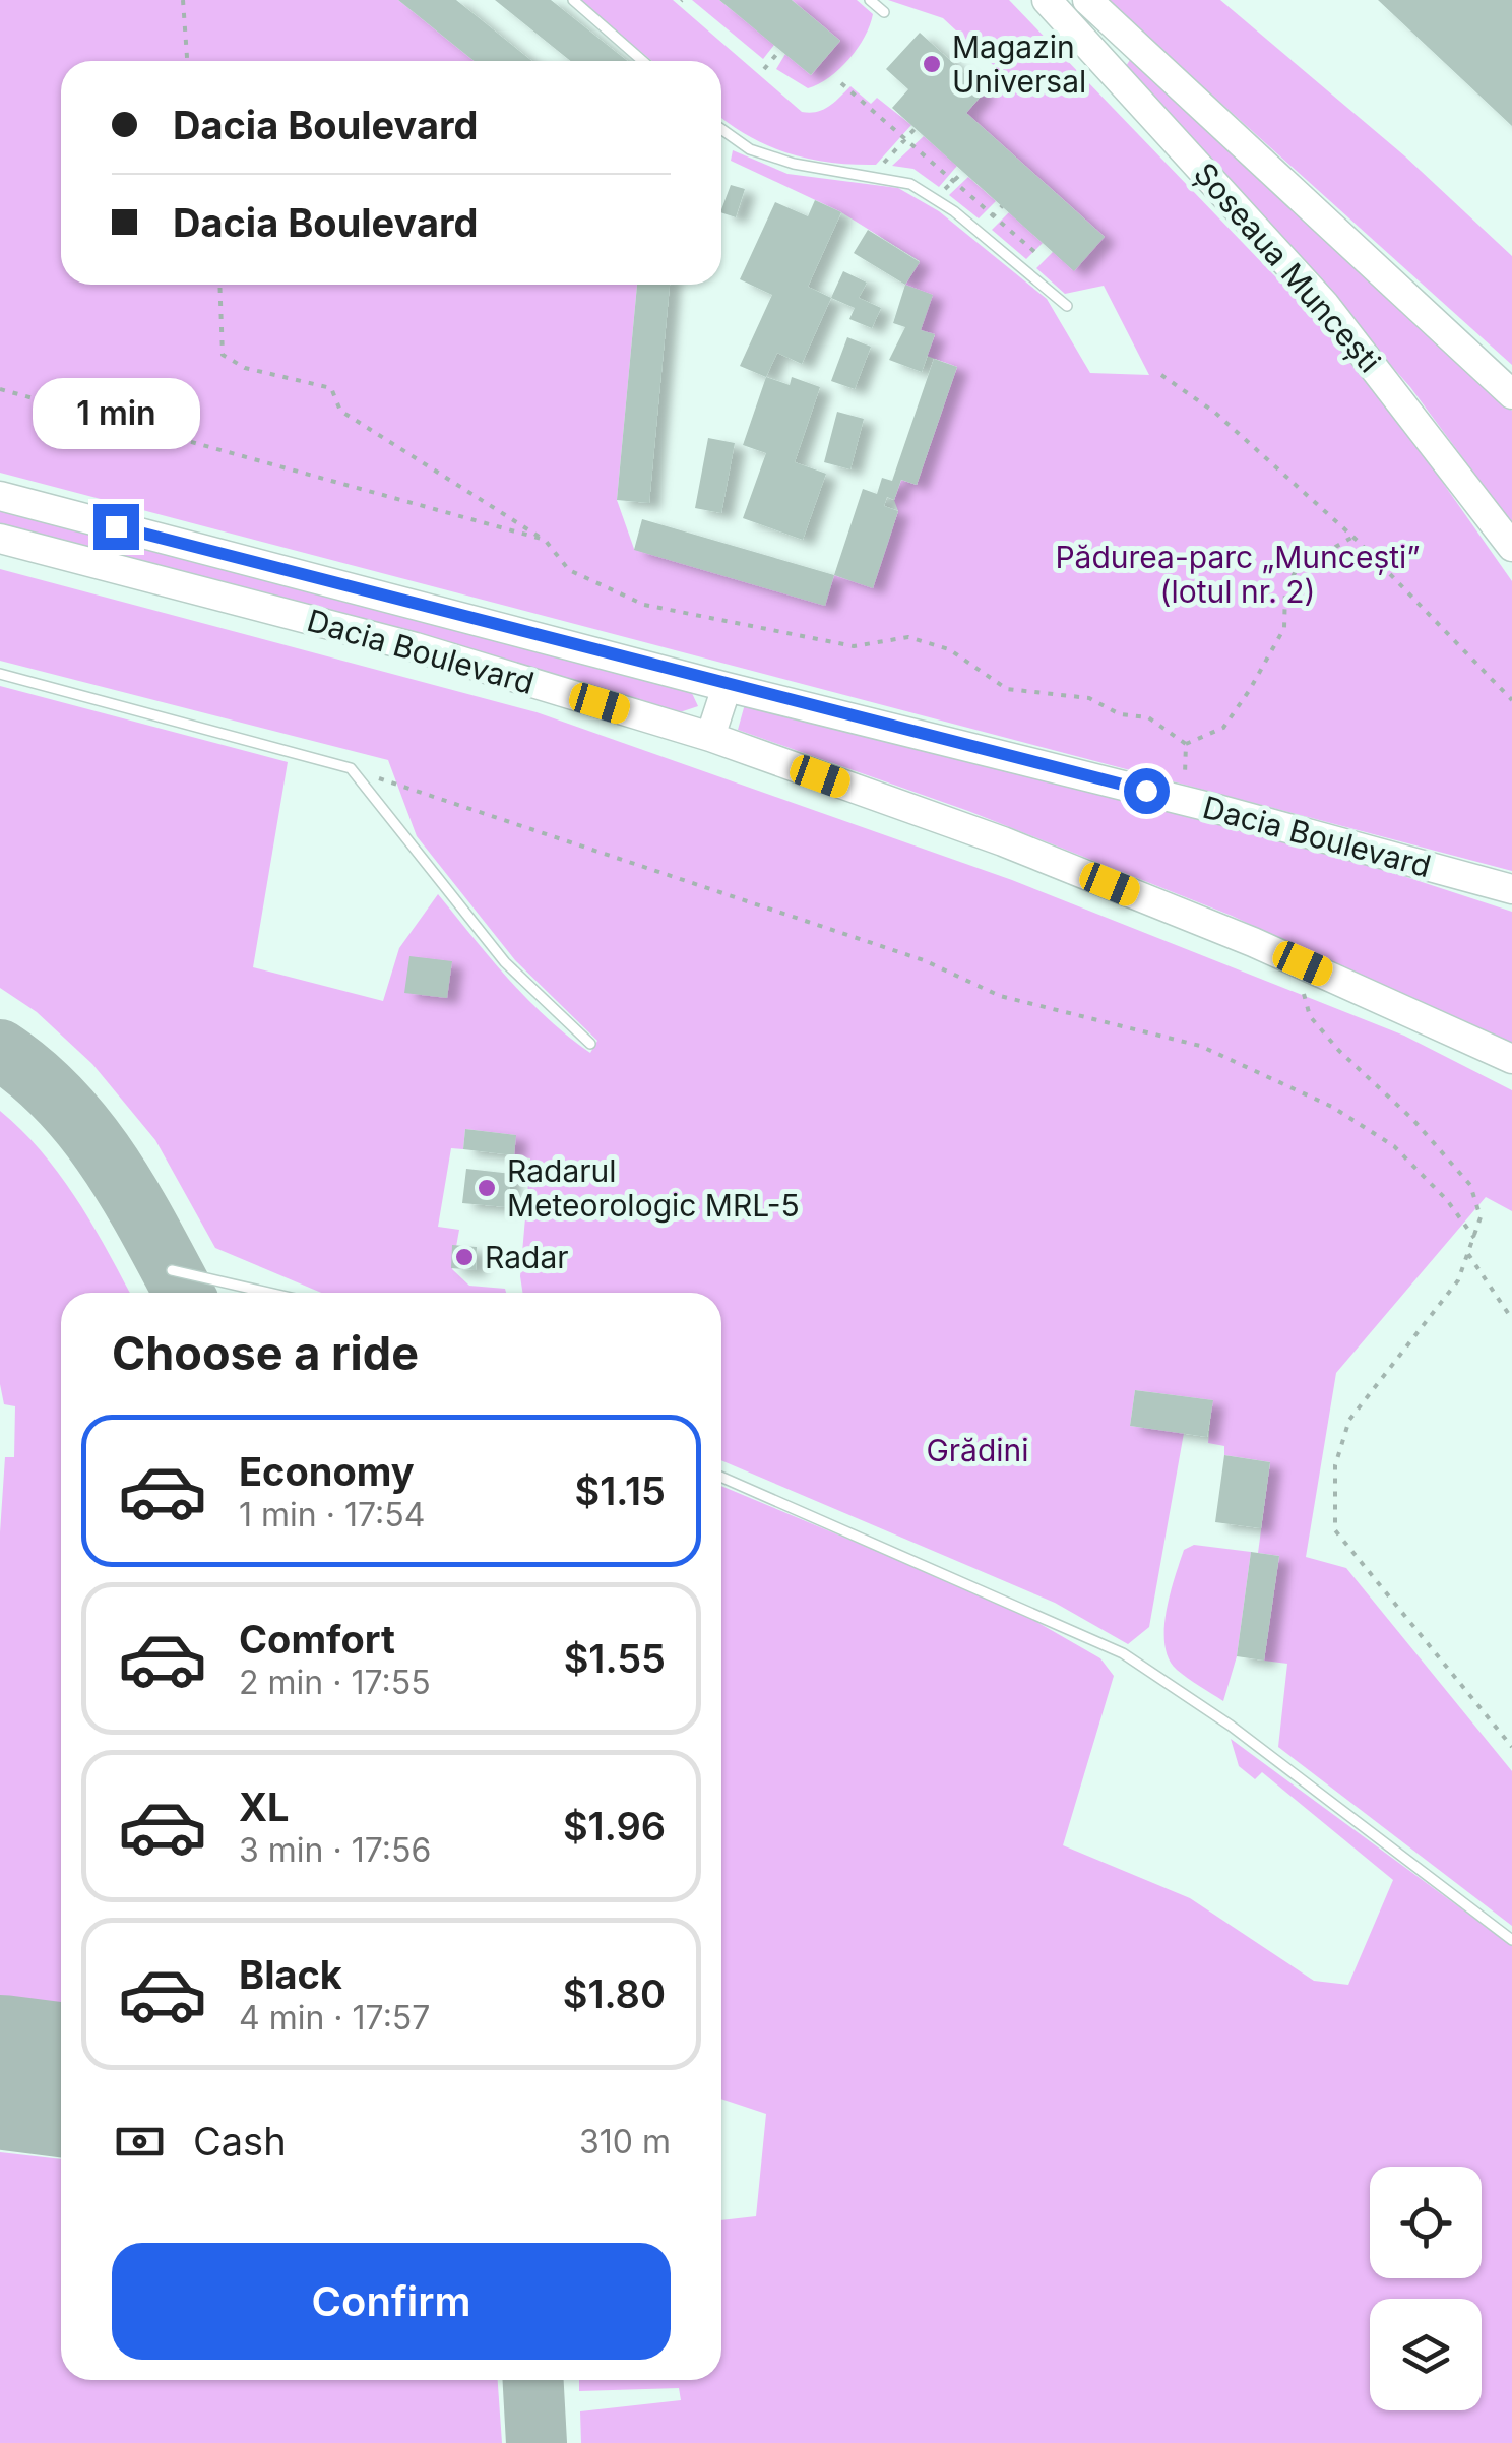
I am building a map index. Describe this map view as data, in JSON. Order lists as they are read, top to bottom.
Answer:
{
  "streets": {
    "main road": ["Șoseaua Muncești", "Dacia Boulevard"]
  },
  "parks": ["Pădurea-parc „Muncești” (lotul nr. 2)", "Grădini"],
  "places": ["Magazin Universal", "Radarul Meteorologic MRL-5", "Radar"],
  "page": {
    "banner": ["Dacia Boulevard", "Dacia Boulevard"],
    "bubble": "1 min",
    "heading": "Choose a ride",
    "list": [
      {
        "name": "Economy",
        "note": "1 min · 17:54",
        "value": "$1.15"
      },
      {
        "name": "Comfort",
        "note": "2 min · 17:55",
        "value": "$1.55"
      },
      {
        "name": "XL",
        "note": "3 min · 17:56",
        "value": "$1.96"
      },
      {
        "name": "Black",
        "note": "4 min · 17:57",
        "value": "$1.80"
      }
    ],
    "pay": ["Cash", "310 m"],
    "buttons": "Confirm"
  }
}
